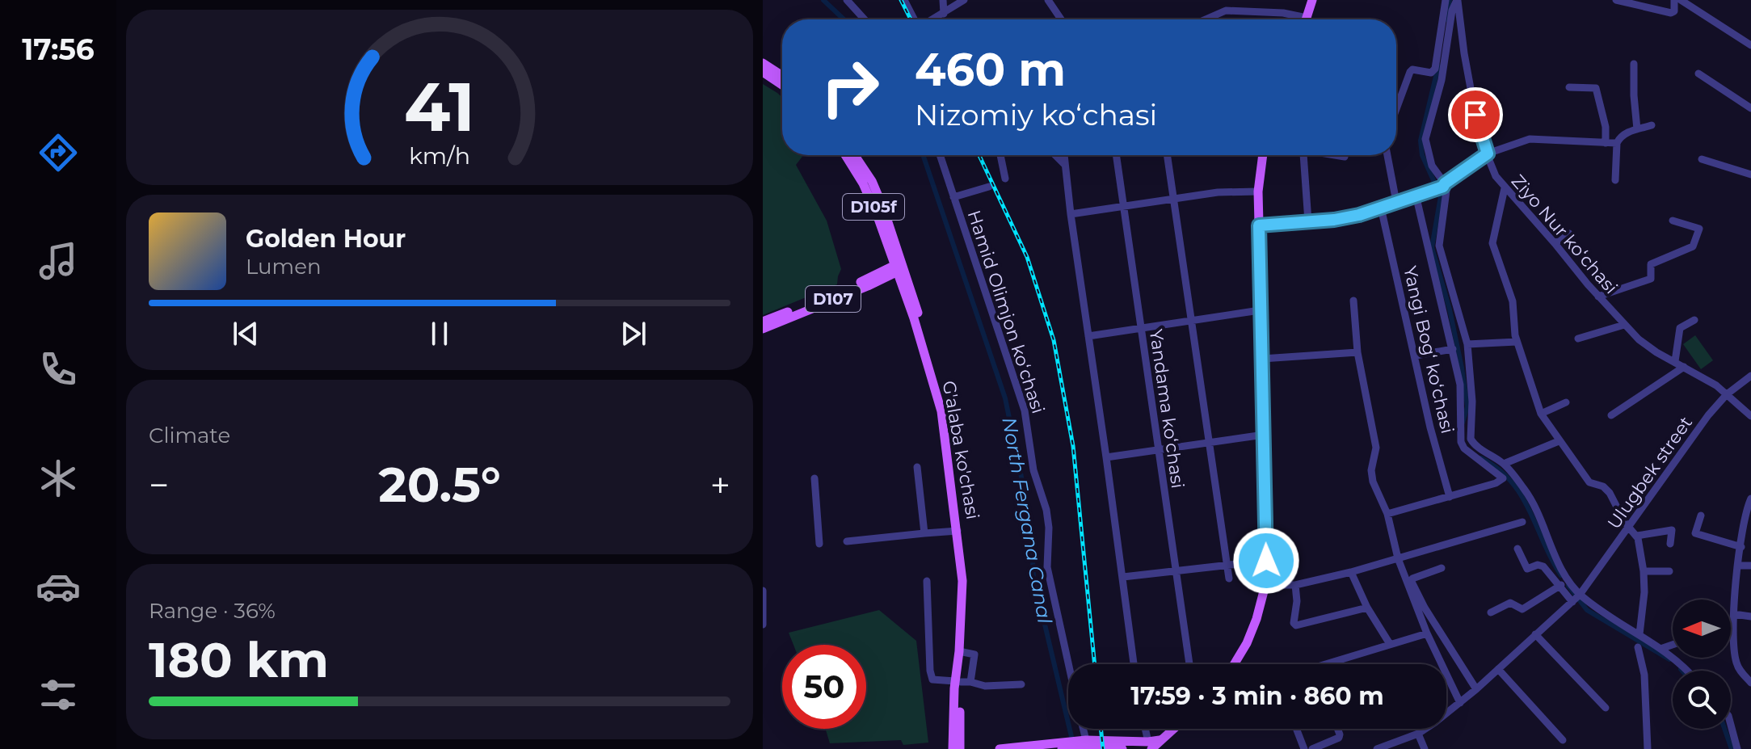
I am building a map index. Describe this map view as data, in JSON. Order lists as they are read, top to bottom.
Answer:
{
  "streets": {
    "main road": ["D105f", "D107", "G'alaba ko'chasi"],
    "street": [
      "Ziyo Nur koʻchasi",
      "Hamid Olimjon koʻchasi",
      "Yangi Bogʻ koʻchasi",
      "Yandama koʻchasi",
      "Ulugbek street"
    ]
  },
  "crossings": [
    ["D105f", "G'alaba ko'chasi"],
    ["Ziyo Nur koʻchasi", "Ulugbek street"],
    ["D107", "G'alaba ko'chasi"]
  ],
  "water": ["North Fergana Canal"],
  "north": "left",
  "page": {
    "tabs": "17:56",
    "turn": ["460 m", "Nizomiy koʻchasi"],
    "song": ["Golden Hour", "Lumen"],
    "tile": [
      "Climate",
      ["Range · 36%", "180 km"]
    ],
    "heat": ["−", "20.5°", "+"],
    "limit": "50",
    "trip": "17:59 · 3 min · 860 m",
    "gauge": ["41", "km/h"]
  }
}
